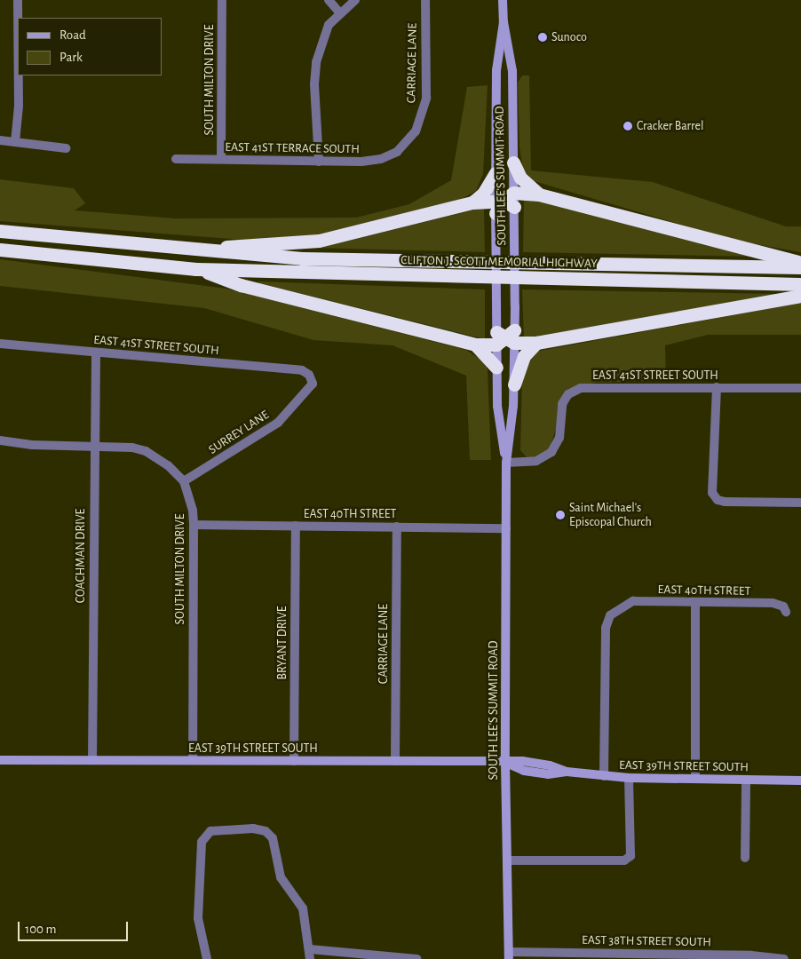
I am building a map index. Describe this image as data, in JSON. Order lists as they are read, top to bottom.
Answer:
{
  "streets": {
    "highway": ["CLIFTON J. SCOTT MEMORIAL HIGHWAY"],
    "main road": ["SOUTH LEE'S SUMMIT ROAD", "EAST 39TH STREET SOUTH"],
    "street": [
      "CARRIAGE LANE",
      "SOUTH MILTON DRIVE",
      "EAST 41ST TERRACE SOUTH",
      "EAST 41ST STREET SOUTH",
      "SURREY LANE",
      "EAST 40TH STREET",
      "COACHMAN DRIVE",
      "BRYANT DRIVE",
      "EAST 38TH STREET SOUTH"
    ]
  },
  "crossings": [
    ["CARRIAGE LANE", "EAST 41ST TERRACE SOUTH"],
    ["CARRIAGE LANE", "EAST 40TH STREET"],
    ["CARRIAGE LANE", "EAST 39TH STREET SOUTH"],
    ["SOUTH MILTON DRIVE", "EAST 41ST TERRACE SOUTH"],
    ["SOUTH MILTON DRIVE", "SURREY LANE"],
    ["SOUTH MILTON DRIVE", "EAST 40TH STREET"],
    ["SOUTH MILTON DRIVE", "COACHMAN DRIVE"],
    ["SOUTH MILTON DRIVE", "EAST 39TH STREET SOUTH"],
    ["SOUTH LEE'S SUMMIT ROAD", "EAST 41ST STREET SOUTH"],
    ["SOUTH LEE'S SUMMIT ROAD", "EAST 40TH STREET"],
    ["SOUTH LEE'S SUMMIT ROAD", "EAST 39TH STREET SOUTH"],
    ["SOUTH LEE'S SUMMIT ROAD", "EAST 38TH STREET SOUTH"],
    ["EAST 41ST STREET SOUTH", "SURREY LANE"],
    ["EAST 41ST STREET SOUTH", "COACHMAN DRIVE"],
    ["EAST 40TH STREET", "BRYANT DRIVE"],
    ["EAST 40TH STREET", "EAST 39TH STREET SOUTH"],
    ["COACHMAN DRIVE", "EAST 39TH STREET SOUTH"],
    ["BRYANT DRIVE", "EAST 39TH STREET SOUTH"]
  ],
  "places": ["Sunoco", "Cracker Barrel", "Saint Michael's Episcopal Church"],
  "legend": ["Road", "Park"],
  "scale_bar": "100 m"
}
